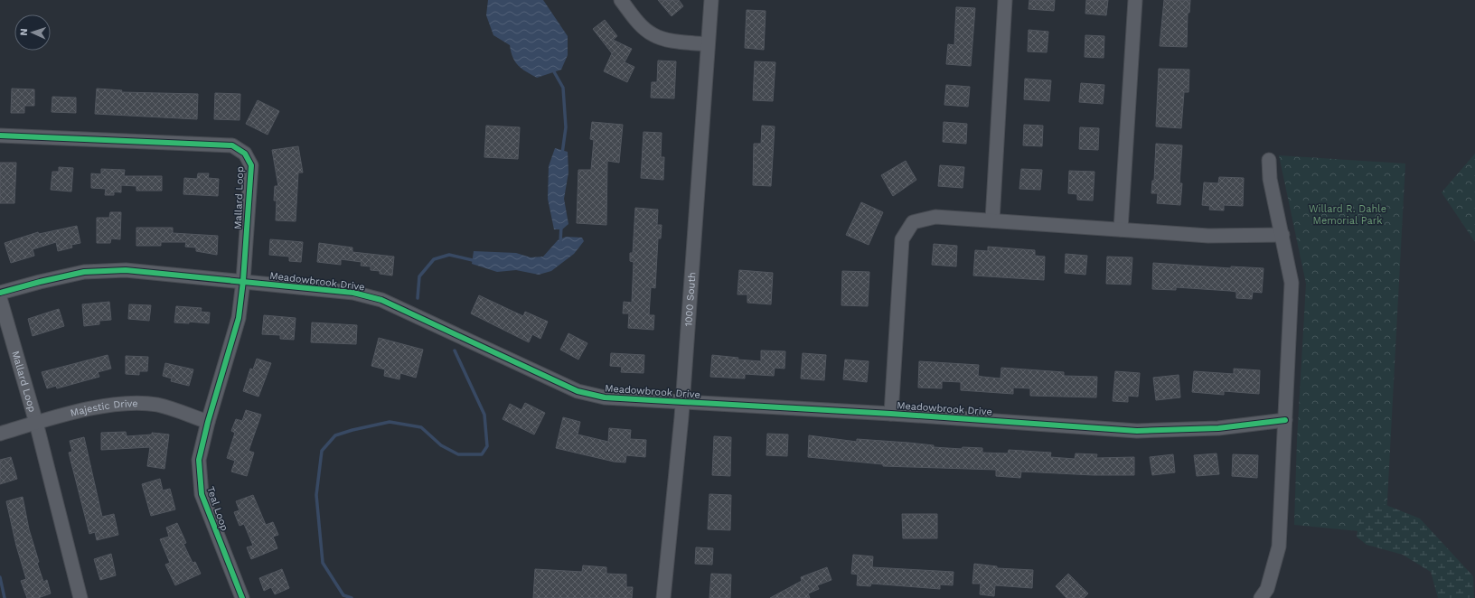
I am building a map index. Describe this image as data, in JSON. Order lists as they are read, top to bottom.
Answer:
{
  "streets": {
    "street": [
      "Mallard Loop",
      "Meadowbrook Drive",
      "1000 South",
      "Majestic Drive",
      "Teal Loop"
    ]
  },
  "crossings": [
    ["Mallard Loop", "Meadowbrook Drive"],
    ["Mallard Loop", "Majestic Drive"],
    ["Mallard Loop", "Teal Loop"],
    ["Meadowbrook Drive", "1000 South"],
    ["Majestic Drive", "Teal Loop"]
  ],
  "parks": ["Willard R. Dahle Memorial Park"],
  "north": "left"
}
